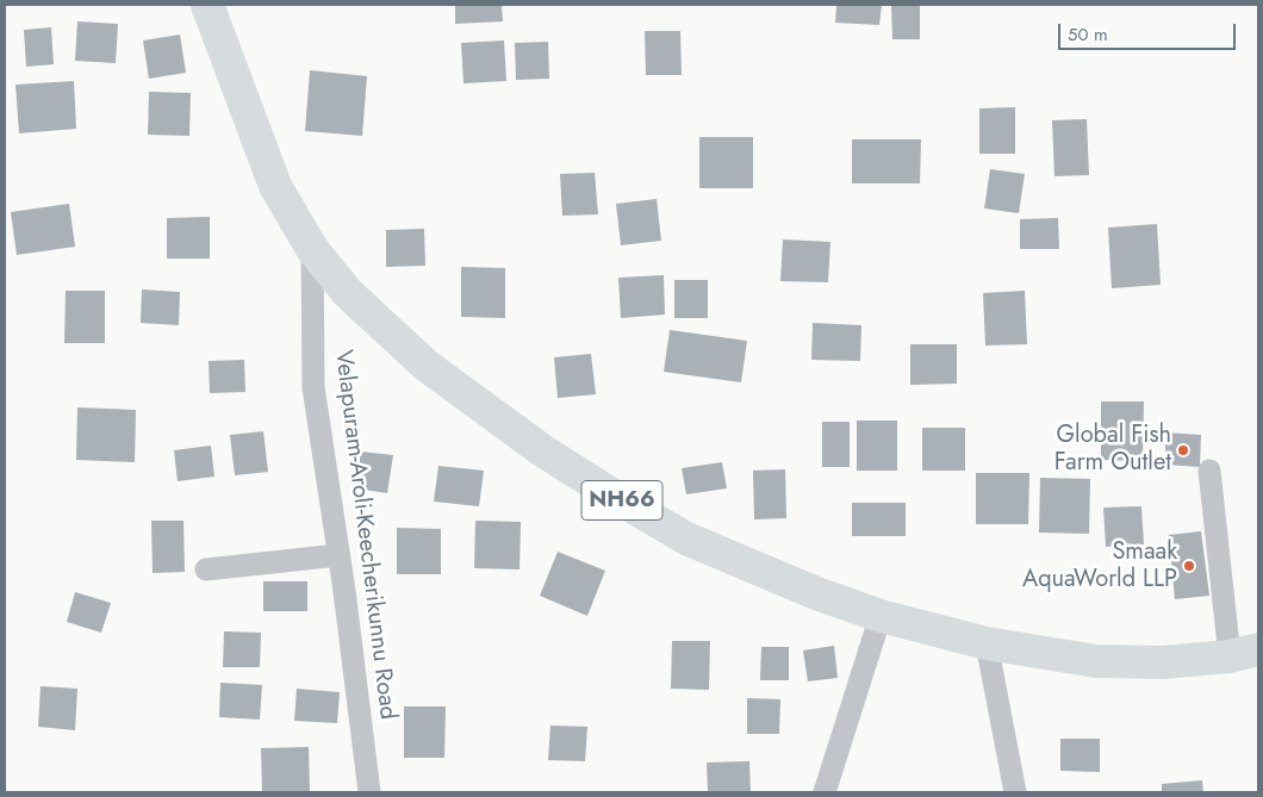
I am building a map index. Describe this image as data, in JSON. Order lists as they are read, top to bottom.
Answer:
{
  "streets": {
    "highway": ["NH66"],
    "street": ["Velapuram-Aroli-Keecherikunnu Road"]
  },
  "crossings": [
    ["NH66", "Velapuram-Aroli-Keecherikunnu Road"]
  ],
  "places": ["Global Fish Farm Outlet", "Smaak AquaWorld LLP"],
  "scale_bar": "50 m"
}
